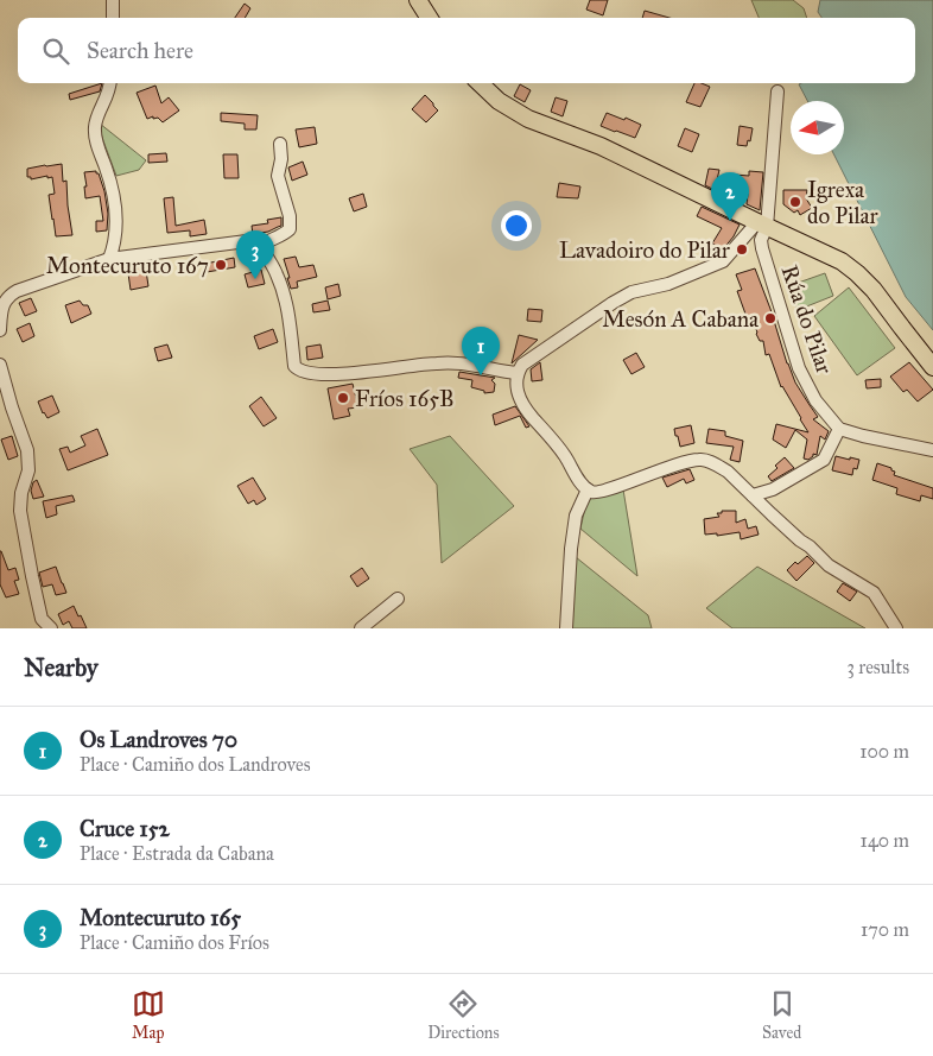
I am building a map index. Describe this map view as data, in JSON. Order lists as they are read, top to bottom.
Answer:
{
  "streets": {
    "street": ["Rúa do Pilar"]
  },
  "places": [
    "Igrexa do Pilar",
    "Lavadoiro do Pilar",
    "Montecuruto 167",
    "Mesón A Cabana",
    "Fríos 165B"
  ],
  "north": "left",
  "page": {
    "search": "Search here",
    "pins": ["2", "3", "1"],
    "heading": ["Nearby", "3 results"],
    "list": [
      {
        "mark": "1",
        "name": "Os Landroves 70",
        "note": "Place · Camiño dos Landroves",
        "value": "100 m"
      },
      {
        "mark": "2",
        "name": "Cruce 152",
        "note": "Place · Estrada da Cabana",
        "value": "140 m"
      },
      {
        "mark": "3",
        "name": "Montecuruto 165",
        "note": "Place · Camiño dos Fríos",
        "value": "170 m"
      }
    ],
    "nav": ["Map", "Directions", "Saved"]
  }
}
